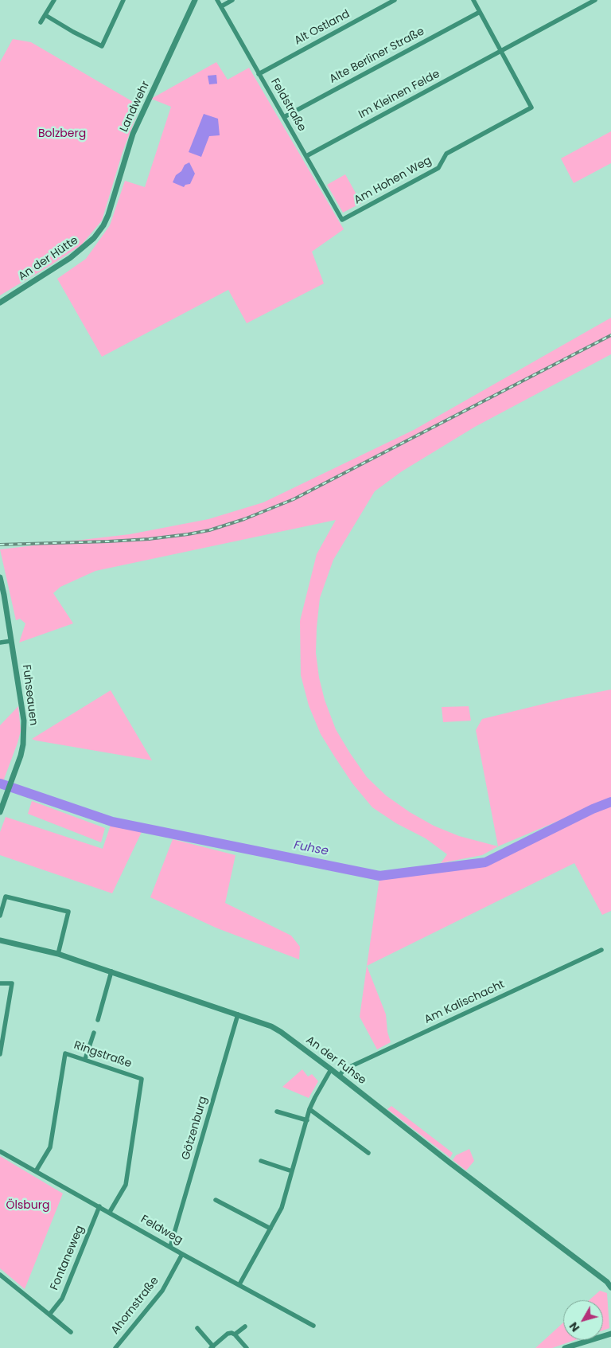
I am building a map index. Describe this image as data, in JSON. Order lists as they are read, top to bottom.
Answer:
{
  "streets": {
    "street": [
      "Alt Ostland",
      "Alte Berliner Straße",
      "Im Kleinen Felde",
      "Feldstraße",
      "Landwehr",
      "Am Hohen Weg",
      "An der Hütte",
      "Fuhseauen",
      "Am Kalischacht",
      "Ringstraße",
      "An der Fuhse",
      "Götzenburg",
      "Feldweg",
      "Fontaneweg",
      "Ahornstraße"
    ]
  },
  "crossings": [
    ["Alt Ostland", "Feldstraße"],
    ["Alte Berliner Straße", "Feldstraße"],
    ["Im Kleinen Felde", "Feldstraße"],
    ["Im Kleinen Felde", "Am Hohen Weg"],
    ["Feldstraße", "Am Hohen Weg"],
    ["Landwehr", "An der Hütte"],
    ["Am Kalischacht", "An der Fuhse"],
    ["Ringstraße", "Feldweg"],
    ["An der Fuhse", "Götzenburg"],
    ["Götzenburg", "Feldweg"],
    ["Feldweg", "Fontaneweg"],
    ["Feldweg", "Ahornstraße"]
  ],
  "water": ["Fuhse"],
  "parks": ["Bolzberg", "Ölsburg"],
  "north": "bottom left"
}
